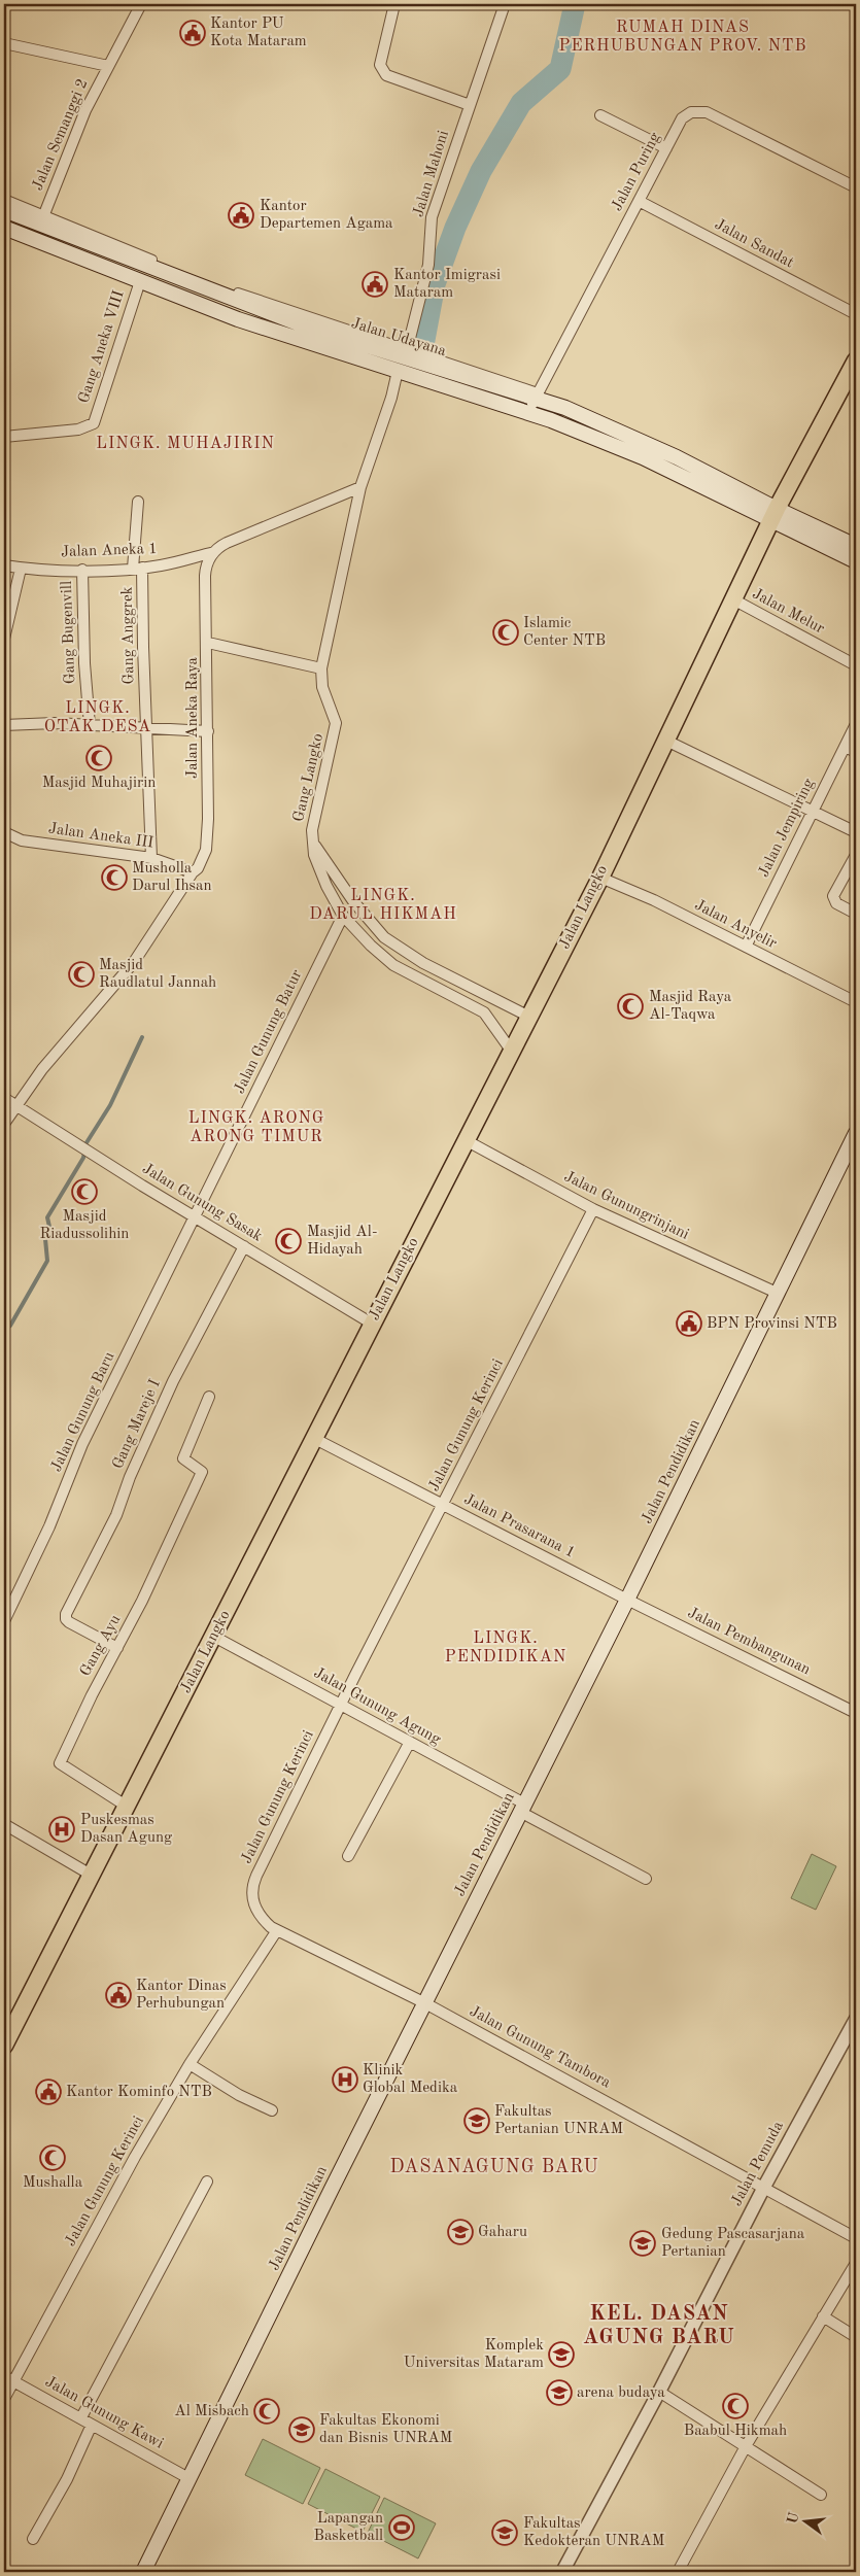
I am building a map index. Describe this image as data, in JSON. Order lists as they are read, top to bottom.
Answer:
{
  "streets": {
    "main road": ["Jalan Udayana", "Jalan Langko", "Jalan Pendidikan"],
    "street": [
      "Jalan Semanggi 2",
      "Jalan Puring",
      "Jalan Mahoni",
      "Jalan Sandat",
      "Gang Aneka VIII",
      "Jalan Aneka 1",
      "Jalan Melur",
      "Gang Bugenvill",
      "Gang Anggrek",
      "Jalan Aneka Raya",
      "Gang Langko",
      "Jalan Jempiring",
      "Jalan Aneka III",
      "Jalan Anyelir",
      "Jalan Gunung Batur",
      "Jalan Gunung Sasak",
      "Jalan Gunungrinjani",
      "Jalan Gunung Baru",
      "Gang Mareje I",
      "Jalan Gunung Kerinci",
      "Jalan Prasarana 1",
      "Jalan Pembangunan",
      "Gang Ayu",
      "Jalan Gunung Agung",
      "Jalan Gunung Tambora",
      "Jalan Pemuda",
      "Jalan Gunung Kawi"
    ]
  },
  "crossings": [
    ["Jalan Semanggi 2", "Jalan Udayana"],
    ["Jalan Puring", "Jalan Sandat"],
    ["Jalan Puring", "Jalan Udayana"],
    ["Jalan Mahoni", "Jalan Udayana"],
    ["Jalan Udayana", "Gang Aneka VIII"],
    ["Jalan Udayana", "Jalan Langko"],
    ["Jalan Aneka 1", "Gang Bugenvill"],
    ["Jalan Aneka 1", "Gang Anggrek"],
    ["Jalan Aneka 1", "Jalan Aneka Raya"],
    ["Jalan Melur", "Jalan Langko"],
    ["Gang Anggrek", "Jalan Aneka III"],
    ["Jalan Aneka Raya", "Jalan Aneka III"],
    ["Jalan Aneka Raya", "Jalan Gunung Sasak"],
    ["Gang Langko", "Jalan Langko"],
    ["Gang Langko", "Jalan Gunung Batur"],
    ["Jalan Jempiring", "Jalan Anyelir"],
    ["Jalan Langko", "Jalan Anyelir"],
    ["Jalan Langko", "Jalan Gunung Sasak"],
    ["Jalan Langko", "Jalan Gunungrinjani"],
    ["Jalan Langko", "Jalan Prasarana 1"],
    ["Jalan Langko", "Gang Ayu"],
    ["Jalan Langko", "Jalan Gunung Agung"],
    ["Jalan Gunung Batur", "Jalan Gunung Sasak"],
    ["Jalan Gunung Batur", "Jalan Gunung Baru"],
    ["Jalan Gunung Sasak", "Jalan Gunung Baru"],
    ["Jalan Gunung Sasak", "Gang Mareje I"],
    ["Jalan Gunungrinjani", "Jalan Gunung Kerinci"],
    ["Jalan Gunungrinjani", "Jalan Pendidikan"],
    ["Gang Mareje I", "Gang Ayu"],
    ["Jalan Gunung Kerinci", "Jalan Prasarana 1"],
    ["Jalan Gunung Kerinci", "Jalan Gunung Agung"],
    ["Jalan Gunung Kerinci", "Jalan Gunung Tambora"],
    ["Jalan Gunung Kerinci", "Jalan Gunung Kawi"],
    ["Jalan Pendidikan", "Jalan Prasarana 1"],
    ["Jalan Pendidikan", "Jalan Pembangunan"],
    ["Jalan Pendidikan", "Jalan Gunung Agung"],
    ["Jalan Pendidikan", "Jalan Gunung Tambora"],
    ["Jalan Pendidikan", "Jalan Gunung Kawi"],
    ["Jalan Prasarana 1", "Jalan Pembangunan"],
    ["Jalan Gunung Tambora", "Jalan Pemuda"]
  ],
  "districts": [
    "RUMAH DINAS PERHUBUNGAN PROV. NTB",
    "LINGK. MUHAJIRIN",
    "LINGK. OTAK DESA",
    "LINGK. DARUL HIKMAH",
    "LINGK. ARONG ARONG TIMUR",
    "LINGK. PENDIDIKAN",
    "DASANAGUNG BARU",
    "KEL. DASAN AGUNG BARU"
  ],
  "places": {
    "public building": [
      "Kantor PU Kota Mataram",
      "Kantor Departemen Agama",
      "Kantor Imigrasi Mataram",
      "BPN Provinsi NTB",
      "Kantor Dinas Perhubungan",
      "Kantor Kominfo NTB"
    ],
    "mosque": [
      "Islamic Center NTB",
      "Masjid Muhajirin",
      "Musholla Darul Ihsan",
      "Masjid Raudlatul Jannah",
      "Masjid Raya Al-Taqwa",
      "Masjid Riadussolihin",
      "Masjid Al- Hidayah",
      "Mushalla",
      "Baabul Hikmah",
      "Al Misbach"
    ],
    "hospital": ["Puskesmas Dasan Agung", "Klinik Global Medika"],
    "school or university": [
      "Fakultas Pertanian UNRAM",
      "Gaharu",
      "Gedung Pascasarjana Pertanian",
      "Komplek Universitas Mataram",
      "arena budaya",
      "Fakultas Ekonomi dan Bisnis UNRAM",
      "Fakultas Kedokteran UNRAM"
    ],
    "sports": ["Lapangan Basketball"]
  },
  "north": "left"
}
